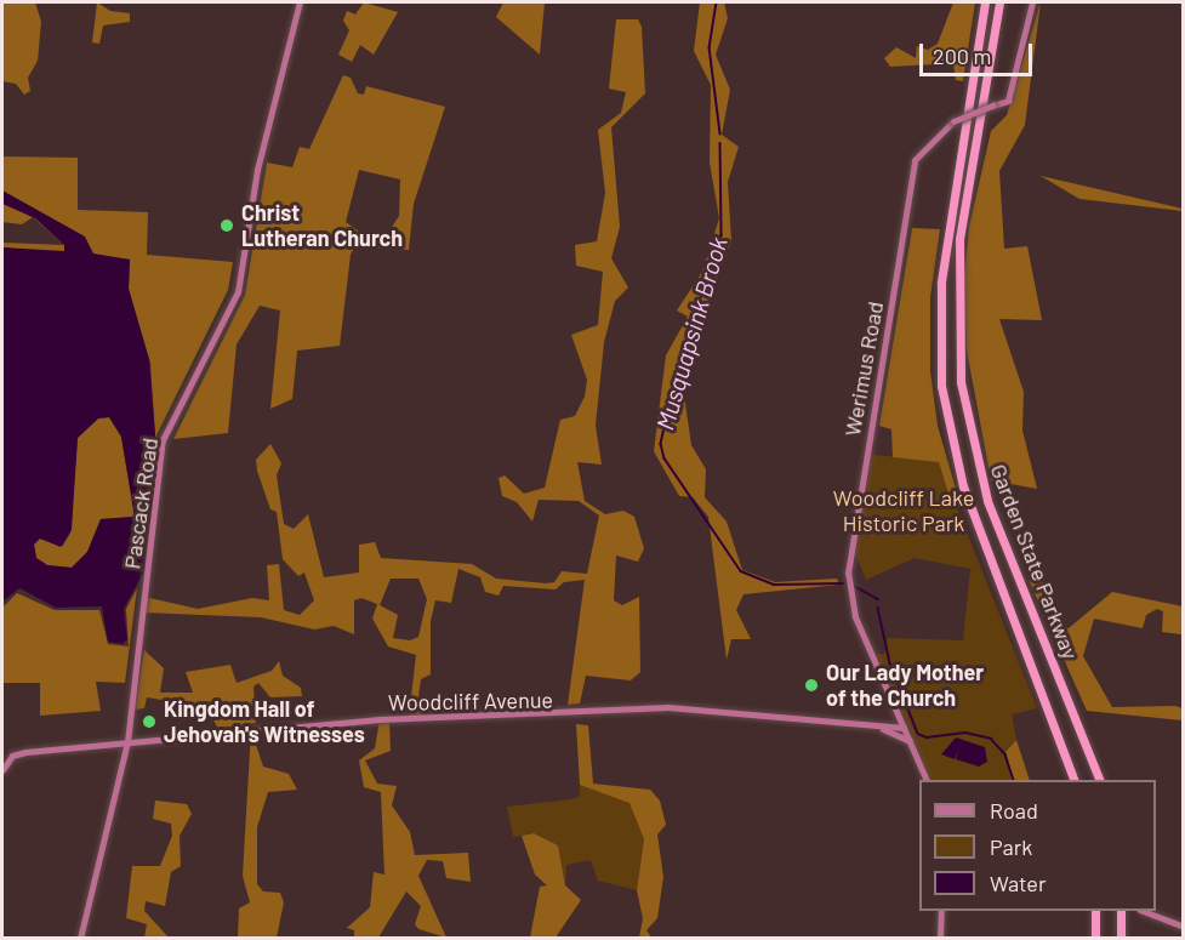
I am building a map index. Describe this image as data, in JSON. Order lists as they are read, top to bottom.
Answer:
{
  "streets": {
    "highway": ["Garden State Parkway"],
    "main road": ["Werimus Road", "Pascack Road", "Woodcliff Avenue"]
  },
  "crossings": [
    ["Werimus Road", "Woodcliff Avenue"],
    ["Pascack Road", "Woodcliff Avenue"]
  ],
  "water": ["Musquapsink Brook"],
  "parks": ["Woodcliff Lake Historic Park"],
  "places": ["Christ Lutheran Church", "Our Lady Mother of the Church", "Kingdom Hall of Jehovah's Witnesses"],
  "legend": ["Road", "Park", "Water"],
  "scale_bar": "200 m"
}
